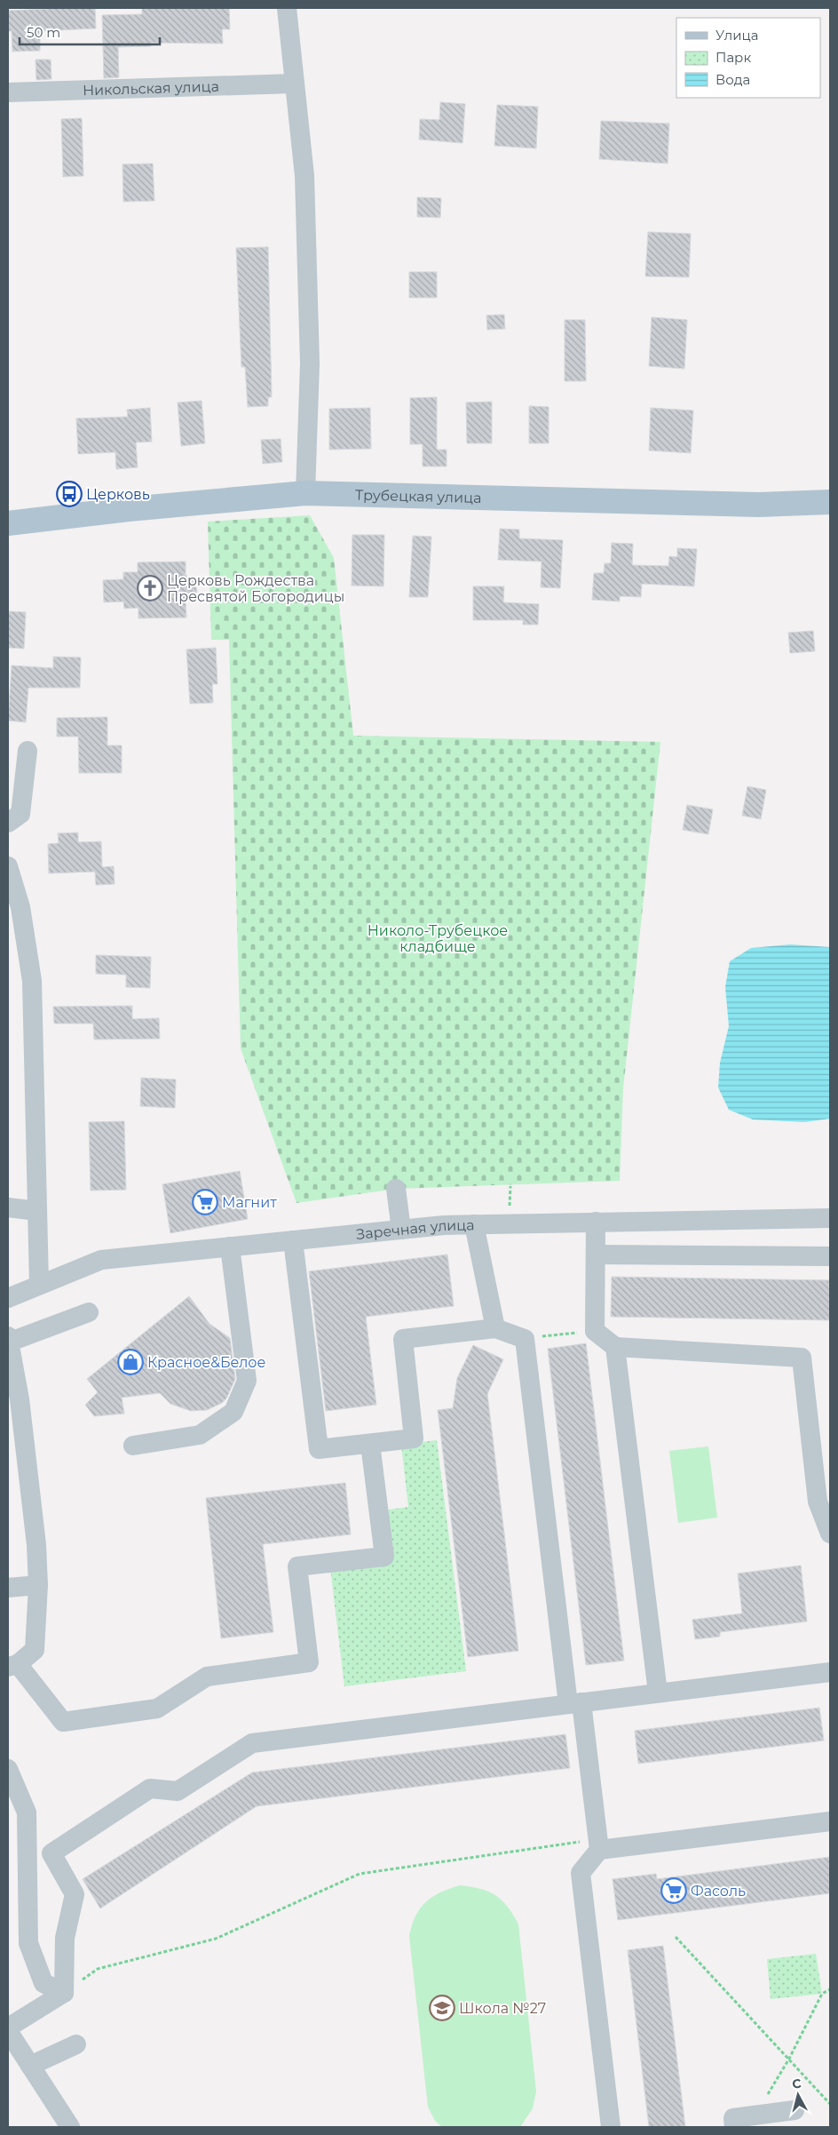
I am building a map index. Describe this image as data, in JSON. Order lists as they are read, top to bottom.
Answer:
{
  "streets": {
    "main road": ["Трубецкая улица"],
    "street": ["Никольская улица", "Заречная улица"]
  },
  "parks": ["Николо-Трубецкое кладбище"],
  "places": {
    "bus stop": ["Церковь"],
    "church": ["Церковь Рождества Пресвятой Богородицы"],
    "supermarket": ["Магнит", "Фасоль"],
    "shop": ["Красное&Белое"],
    "school or university": ["Школа №27"]
  },
  "legend": ["Улица", "Парк", "Вода"],
  "scale_bar": "50 m",
  "north": "top"
}
